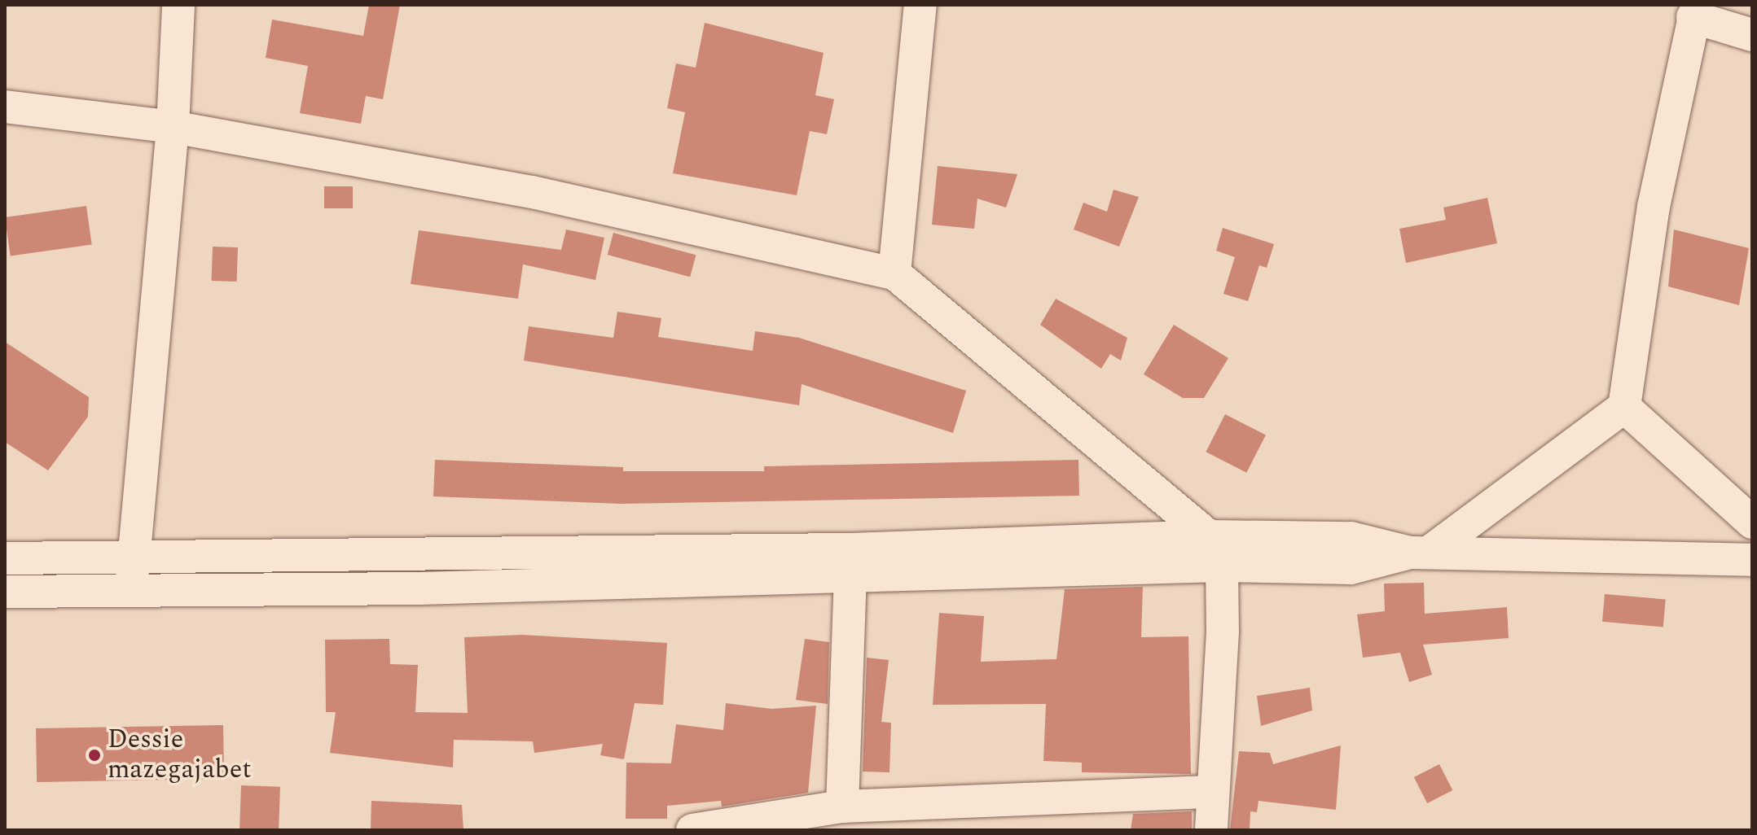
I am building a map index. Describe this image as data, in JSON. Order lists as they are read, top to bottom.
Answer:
{
  "places": ["Dessie mazegajabet"]
}
